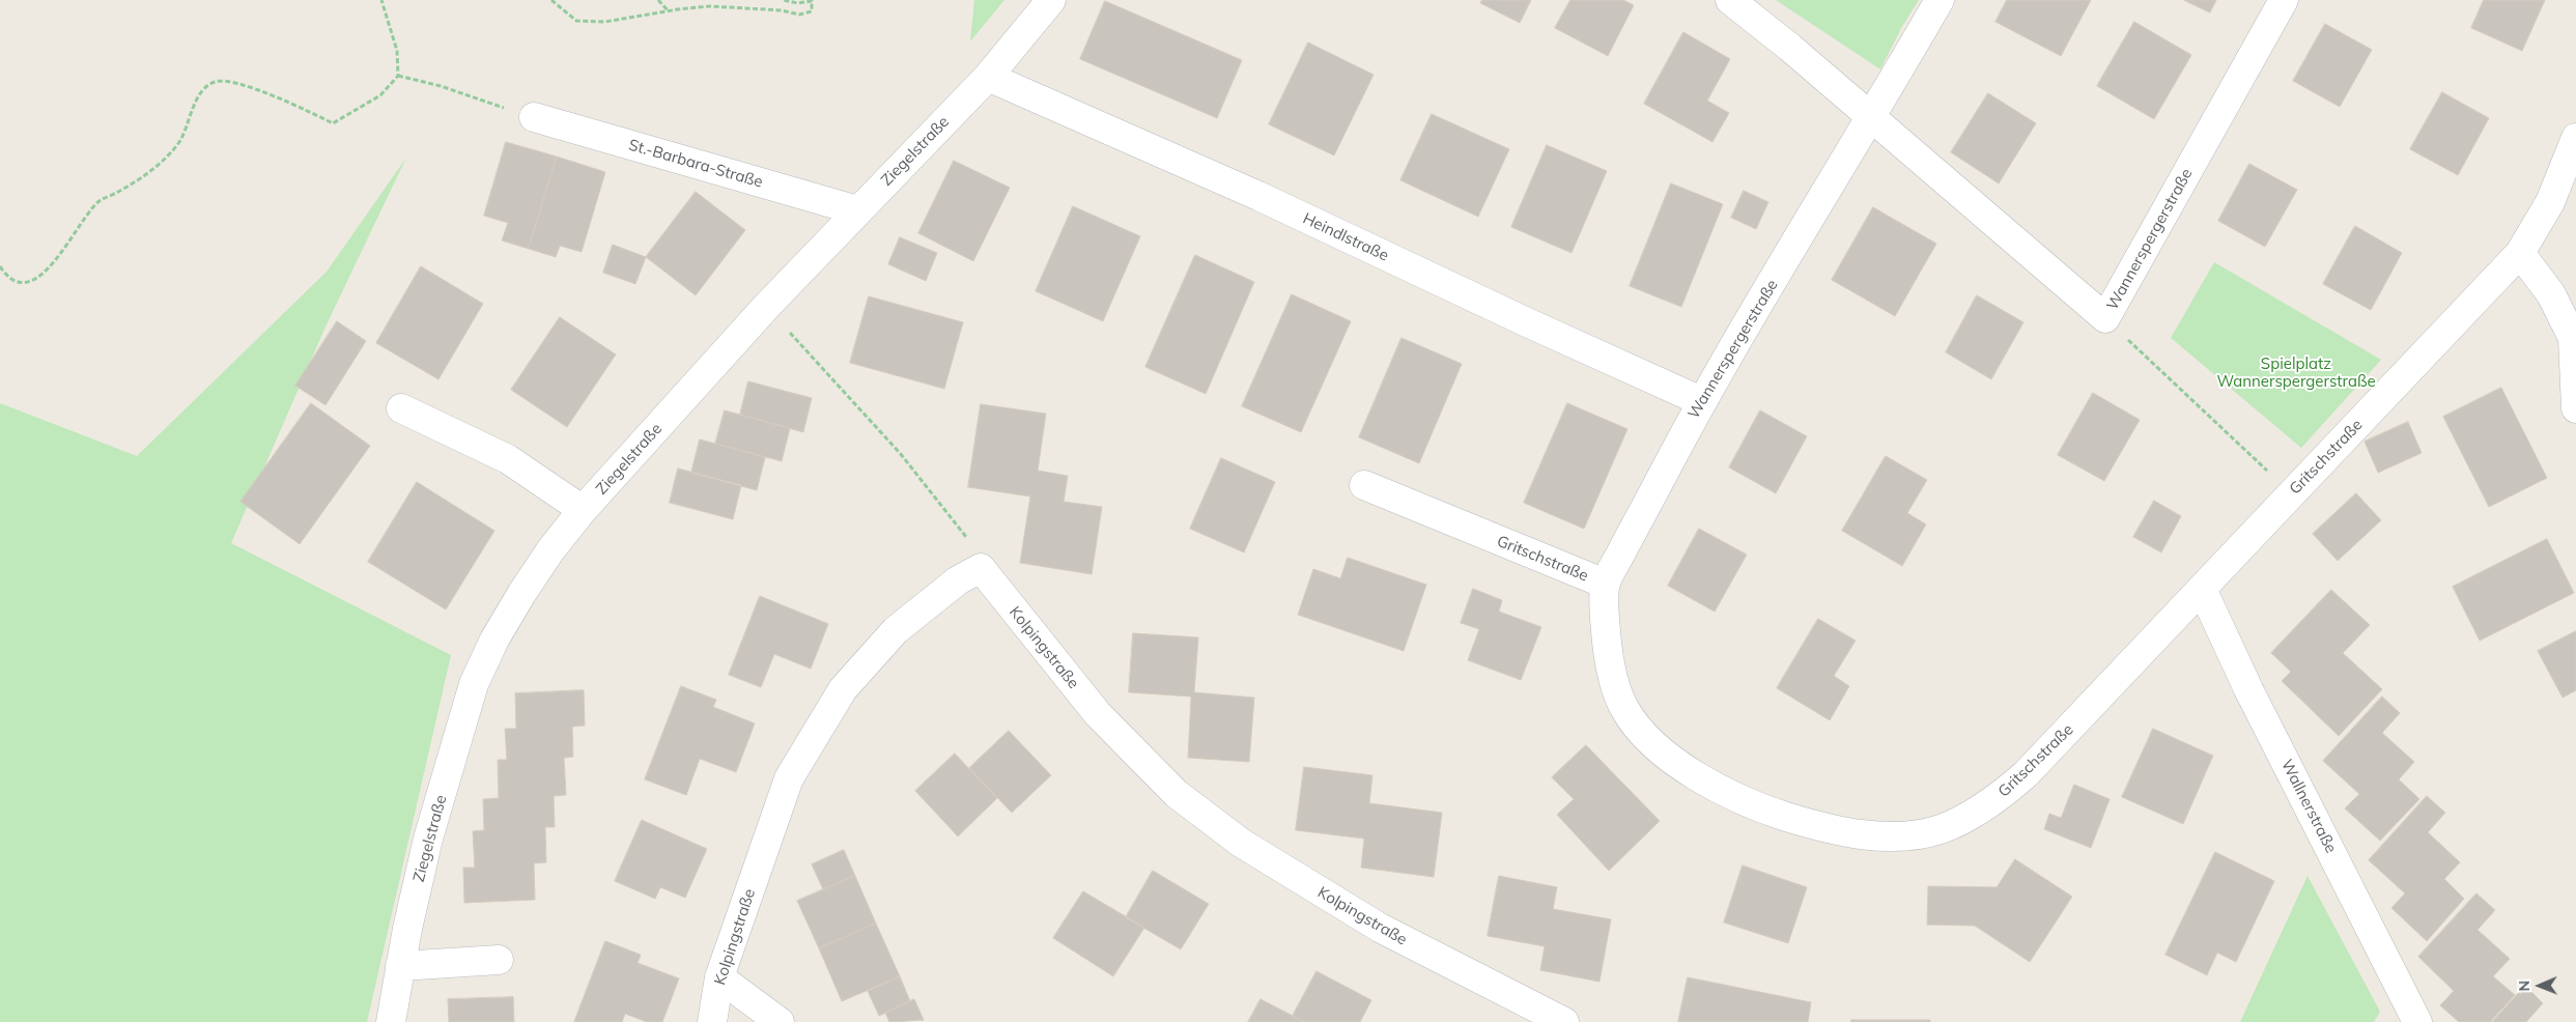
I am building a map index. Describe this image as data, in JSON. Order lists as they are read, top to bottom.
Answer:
{
  "streets": {
    "street": [
      "Ziegelstraße",
      "St.-Barbara-Straße",
      "Heindlstraße",
      "Wannerspergerstraße",
      "Gritschstraße",
      "Kolpingstraße",
      "Wallnerstraße"
    ]
  },
  "crossings": [
    ["Ziegelstraße", "St.-Barbara-Straße"],
    ["Ziegelstraße", "Heindlstraße"],
    ["Heindlstraße", "Wannerspergerstraße"],
    ["Wannerspergerstraße", "Gritschstraße"],
    ["Gritschstraße", "Wallnerstraße"]
  ],
  "parks": ["Spielplatz Wannerspergerstraße"],
  "north": "left"
}
